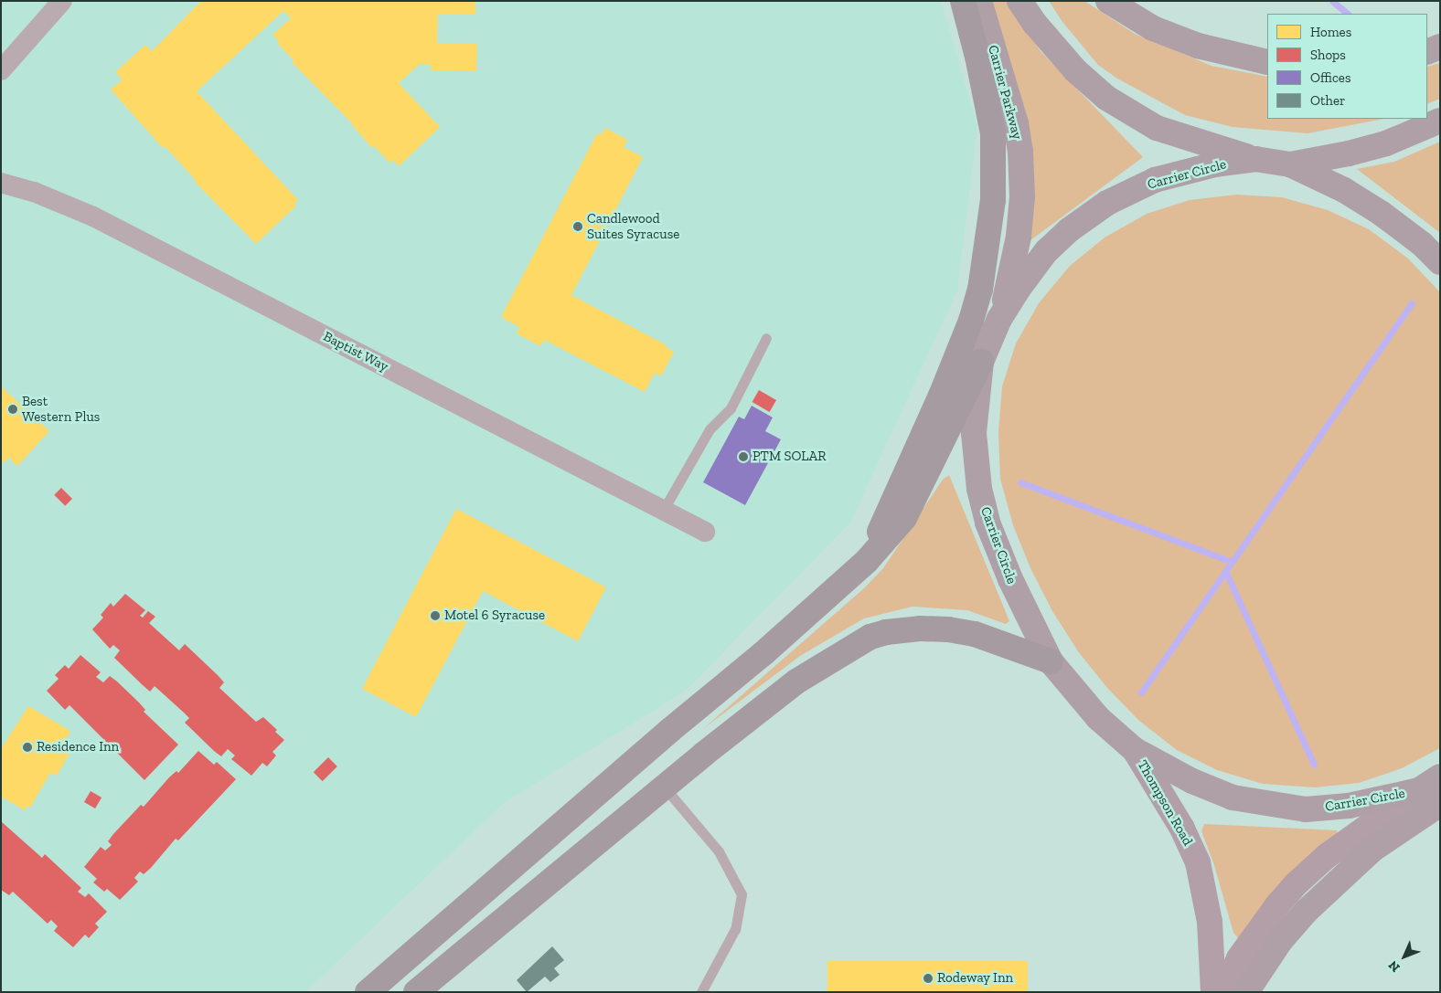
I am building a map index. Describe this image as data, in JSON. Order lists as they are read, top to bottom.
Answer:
{
  "streets": {
    "main road": ["Carrier Parkway", "Carrier Circle"],
    "street": ["Baptist Way", "Thompson Road"]
  },
  "crossings": [
    ["Carrier Parkway", "Carrier Circle"],
    ["Carrier Circle", "Thompson Road"]
  ],
  "places": [
    "Candlewood Suites Syracuse",
    "Best Western Plus",
    "PTM SOLAR",
    "Motel 6 Syracuse",
    "Residence Inn",
    "Rodeway Inn"
  ],
  "legend": [
    "Homes",
    "Shops",
    "Offices",
    "Other"
  ],
  "north": "bottom left"
}
